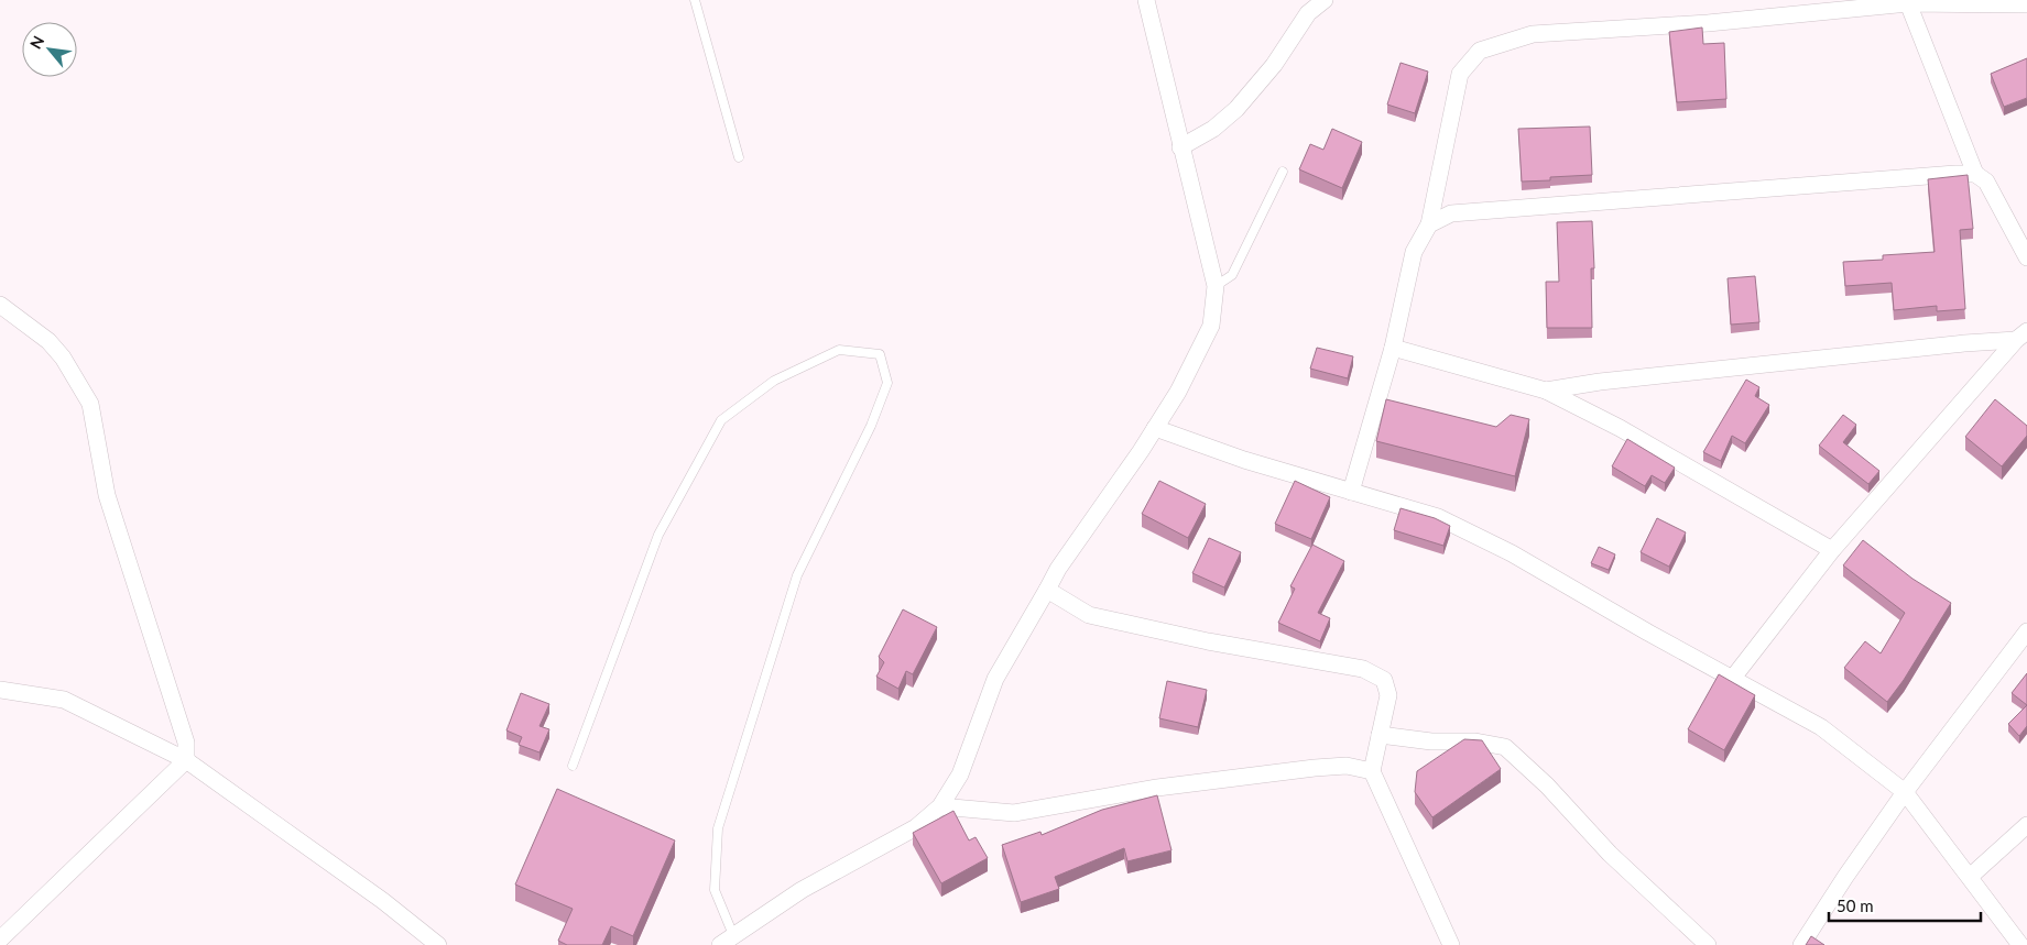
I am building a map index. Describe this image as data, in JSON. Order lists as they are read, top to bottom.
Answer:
{
  "scale_bar": "50 m",
  "north": "top left"
}
